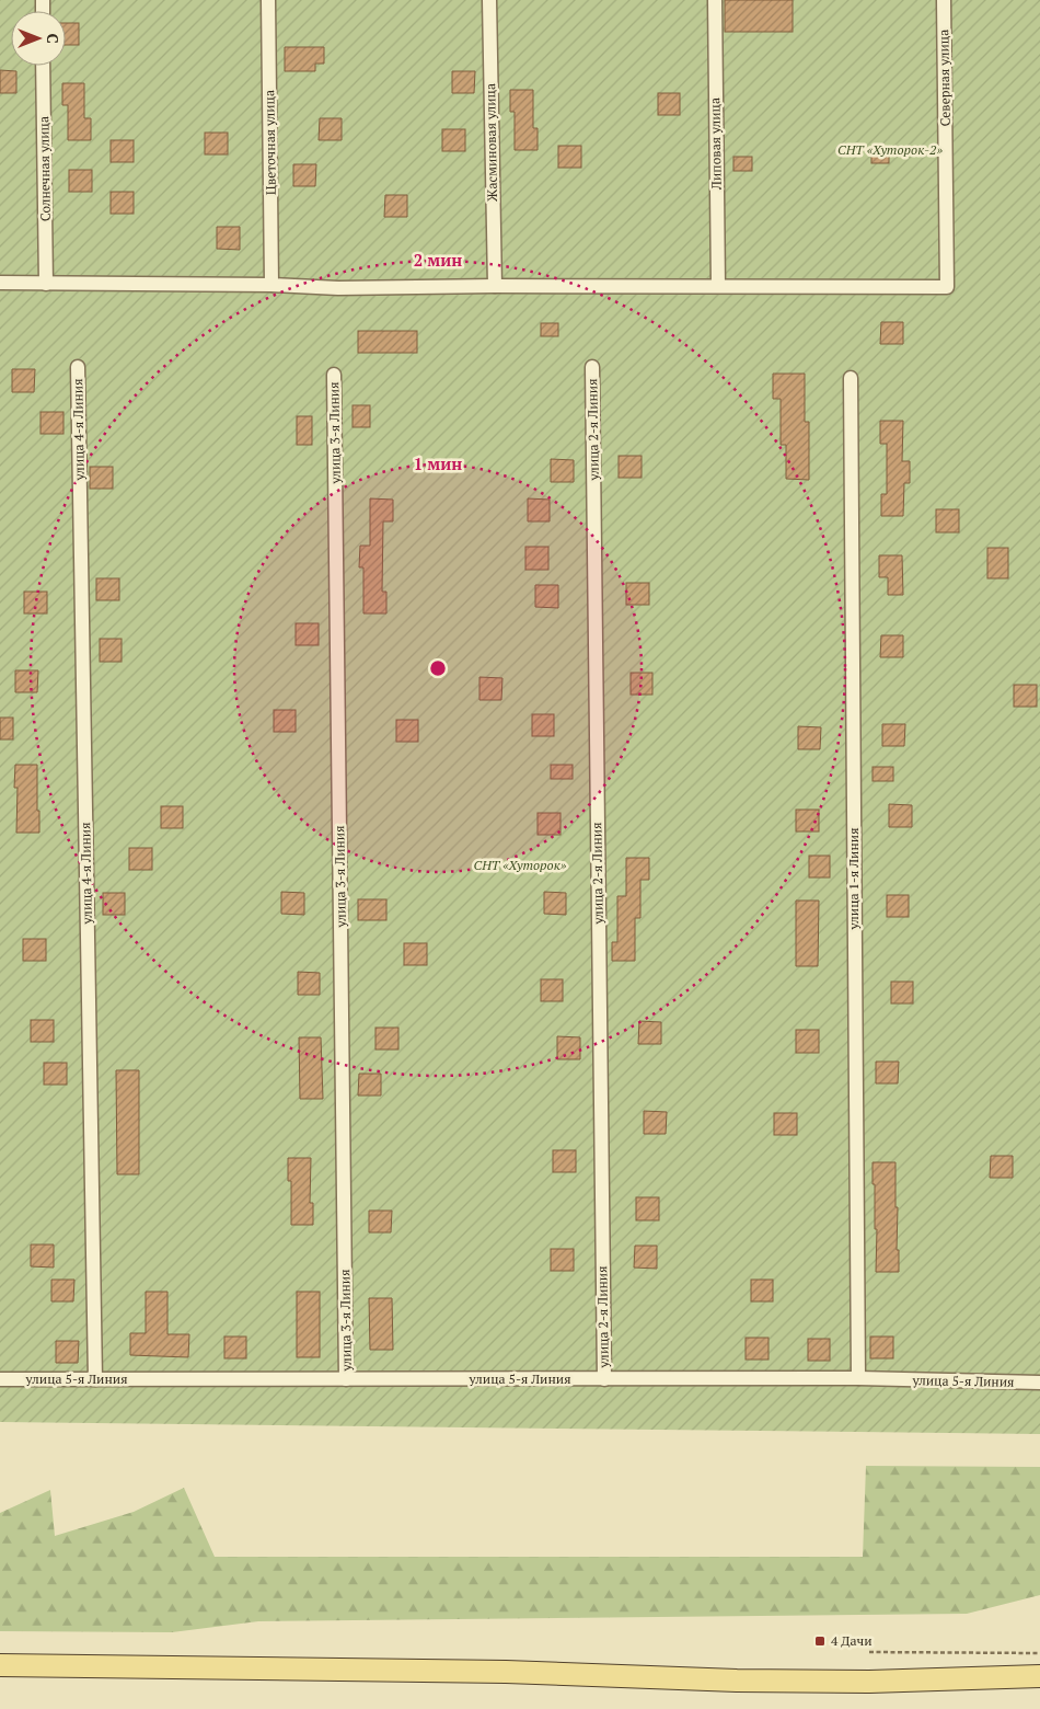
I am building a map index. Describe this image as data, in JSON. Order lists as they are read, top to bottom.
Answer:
{
  "streets": {
    "street": [
      "Северная улица",
      "Цветочная улица",
      "Жасминовая улица",
      "Липовая улица",
      "Солнечная улица",
      "улица 4-я Линия",
      "улица 2-я Линия",
      "улица 3-я Линия",
      "улица 1-я Линия",
      "улица 5-я Линия"
    ]
  },
  "crossings": [
    ["Северная улица", "Липовая улица"],
    ["улица 4-я Линия", "улица 5-я Линия"],
    ["улица 2-я Линия", "улица 5-я Линия"],
    ["улица 3-я Линия", "улица 5-я Линия"],
    ["улица 1-я Линия", "улица 5-я Линия"]
  ],
  "parks": ["СНТ «Хуторок-2»", "СНТ «Хуторок»"],
  "places": {
    "transit": ["4 Дачи"]
  },
  "north": "right",
  "rings": ["2 мин", "1 мин"]
}
